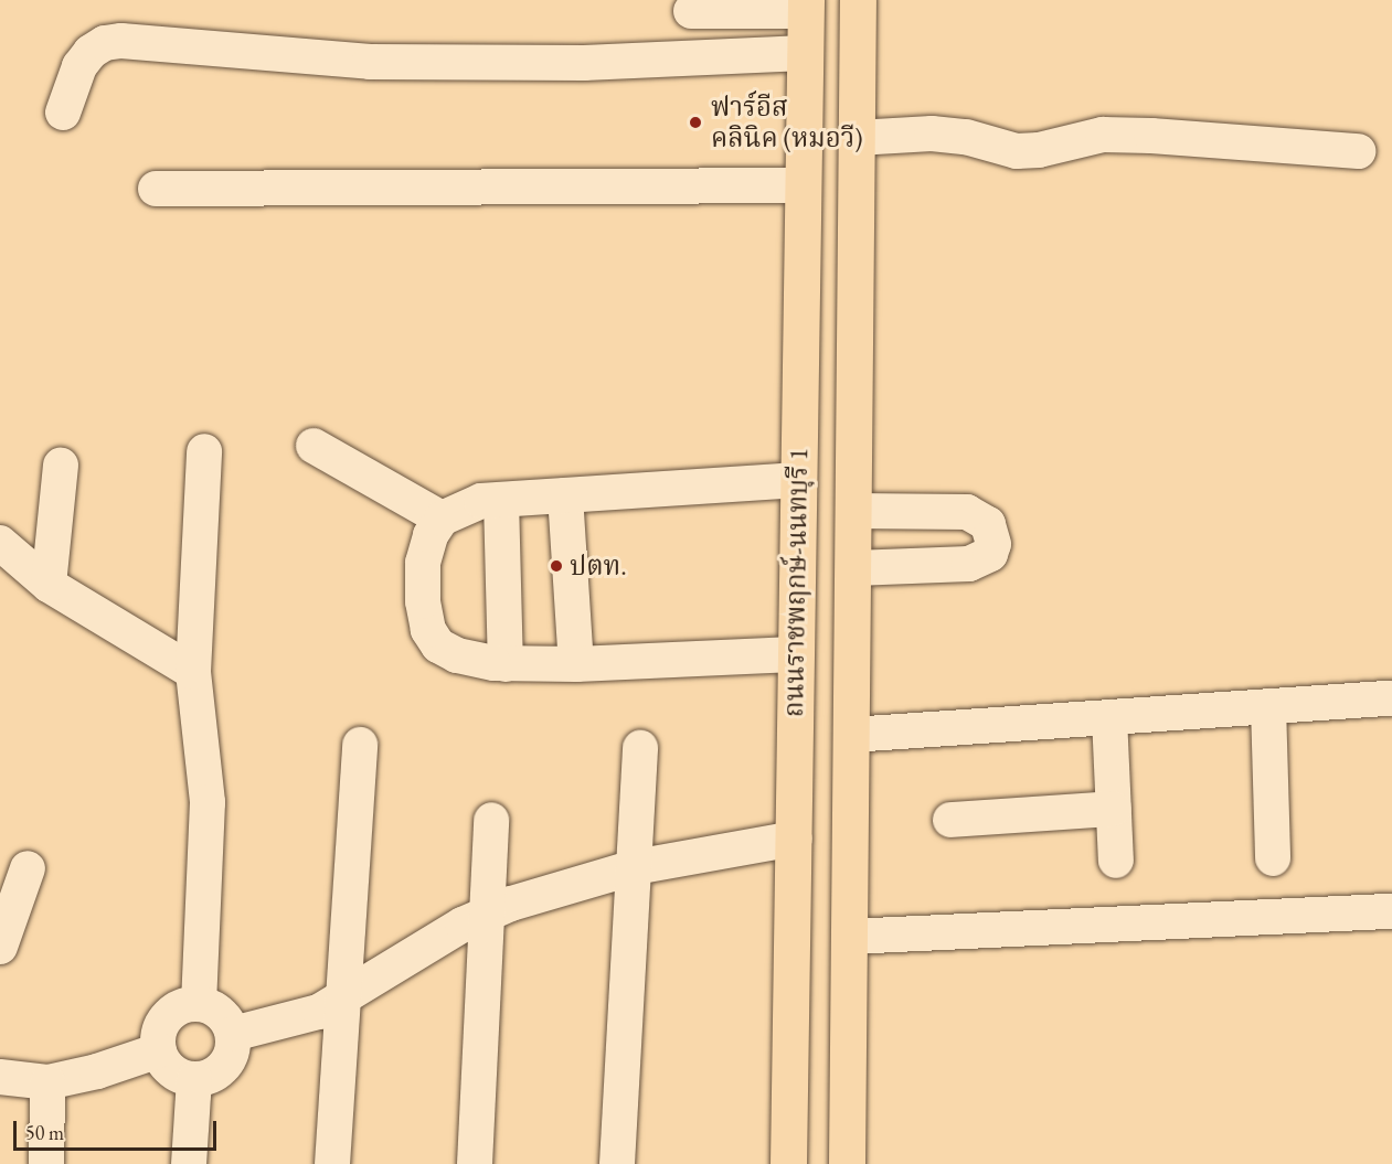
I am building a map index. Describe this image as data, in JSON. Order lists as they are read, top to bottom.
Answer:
{
  "streets": {
    "main road": ["ถนนราชพฤกษ์-นนทบุรี 1"]
  },
  "places": ["ฟาร์อีส คลินิค (หมอวี)", "ปตท."],
  "scale_bar": "50 m"
}
